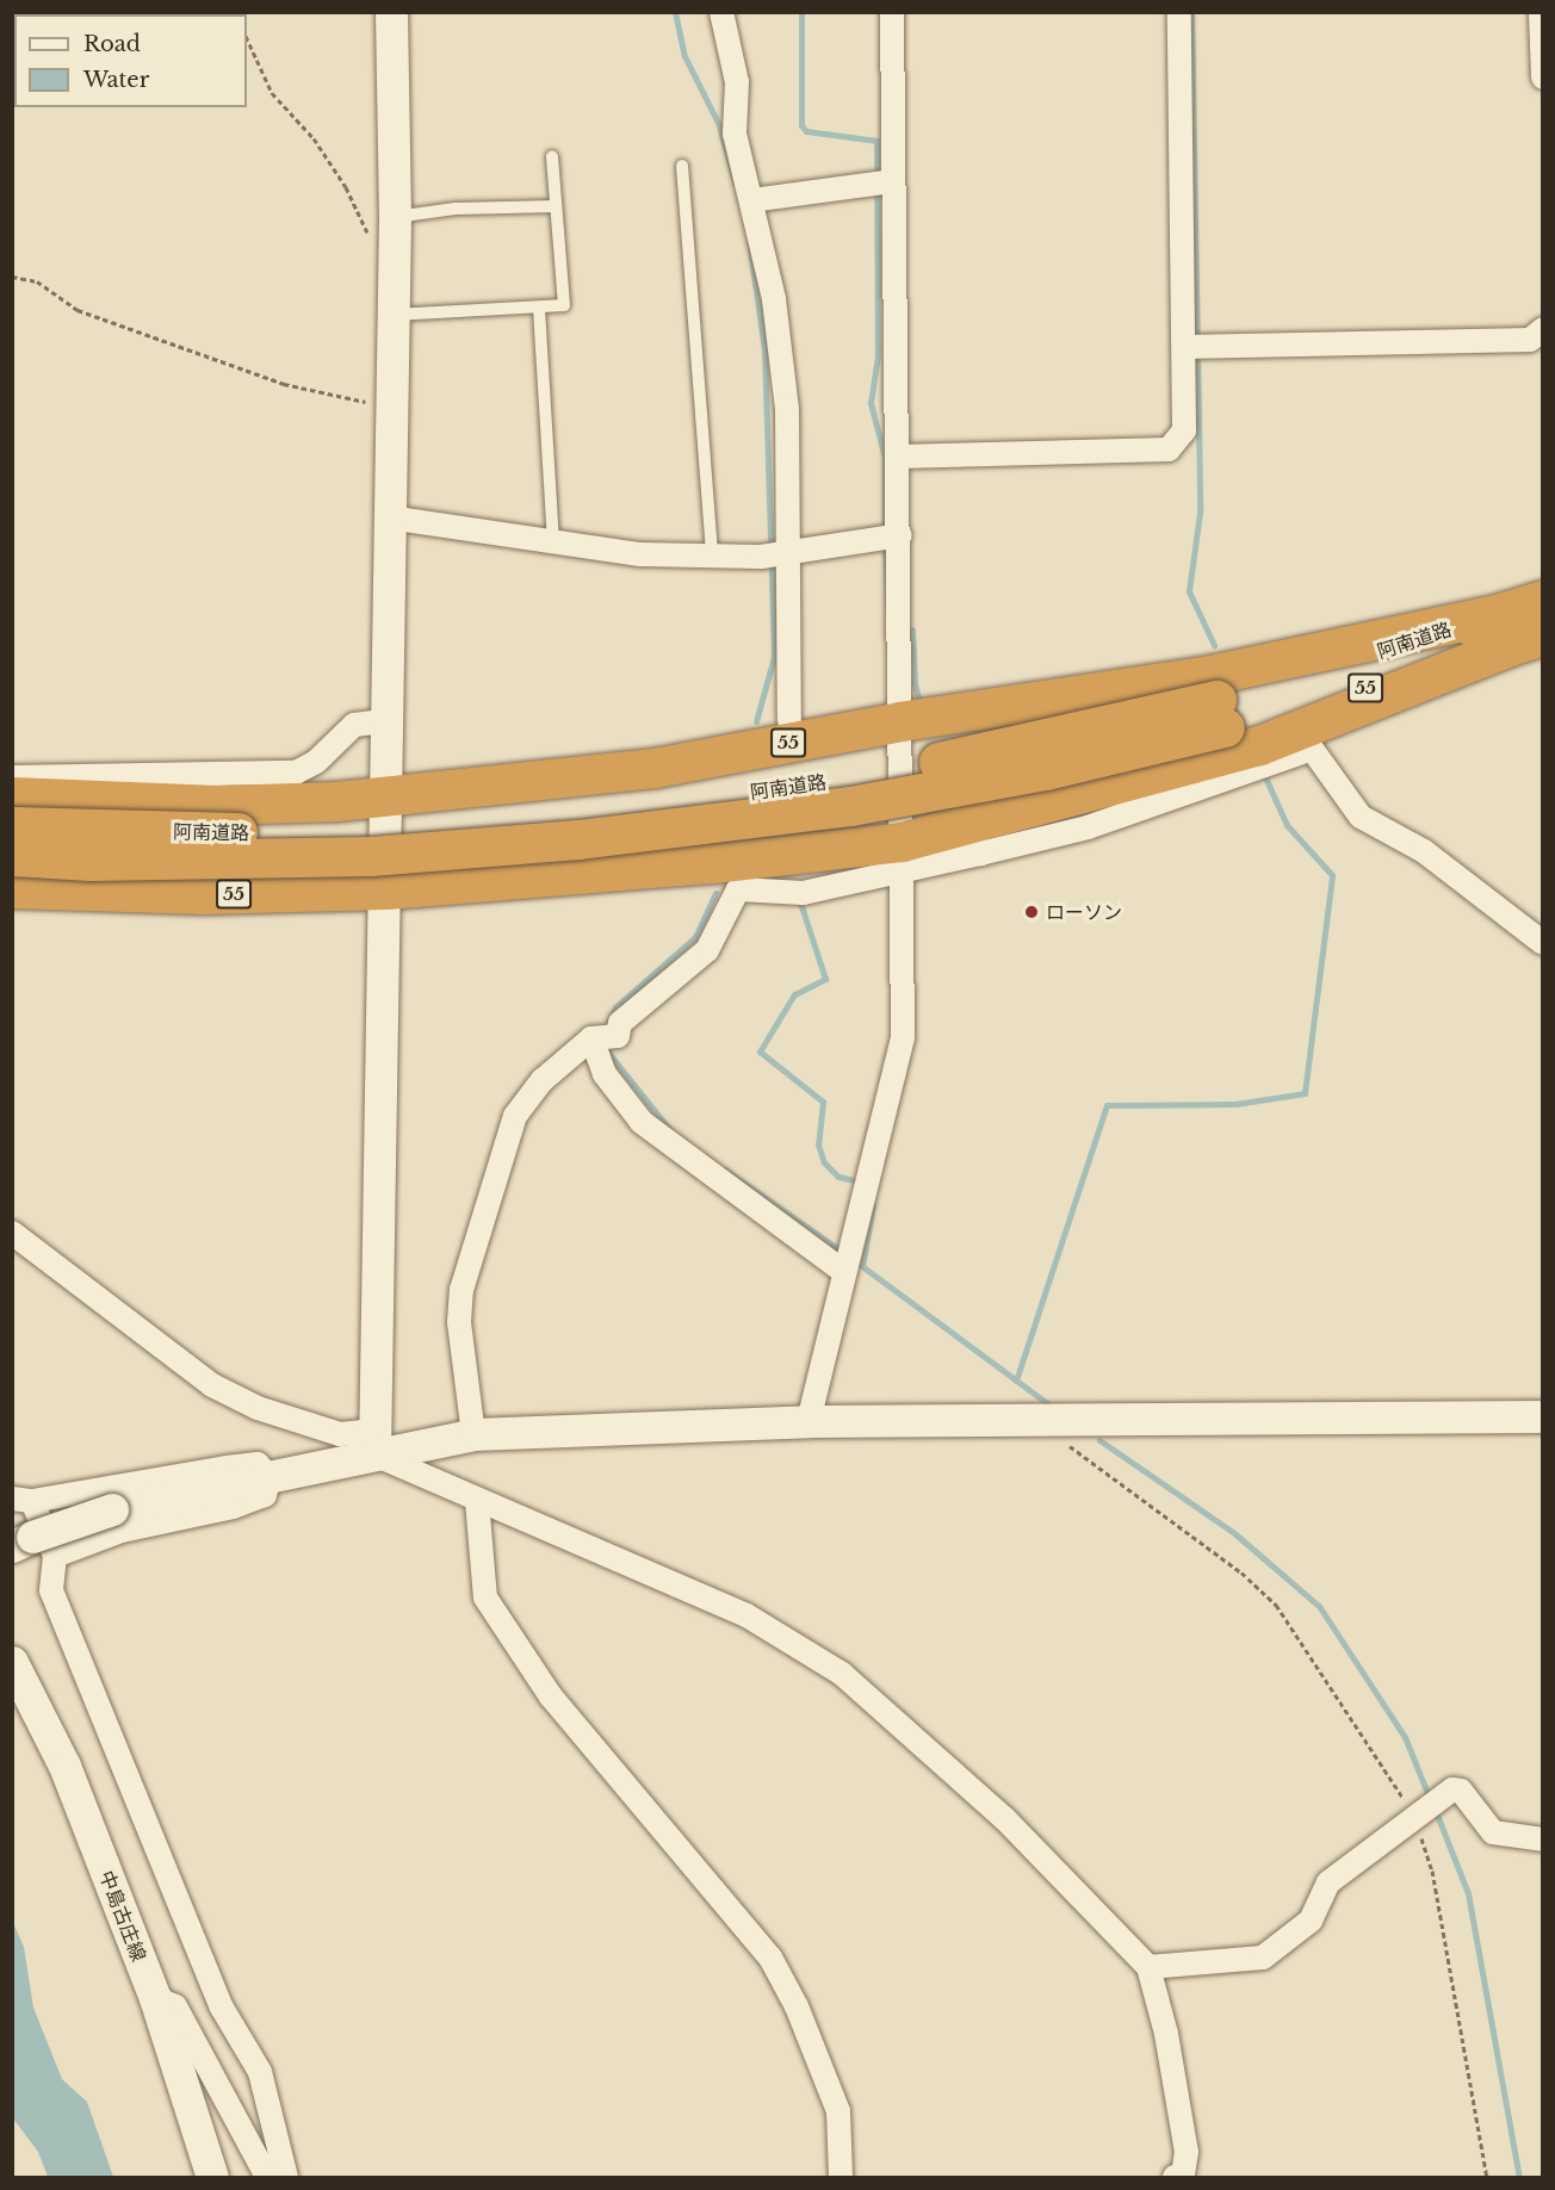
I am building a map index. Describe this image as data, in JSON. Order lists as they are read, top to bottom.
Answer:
{
  "streets": {
    "highway": ["阿南道路", "55"],
    "street": ["中島古庄線"]
  },
  "crossings": [
    ["阿南道路", "55"]
  ],
  "places": ["ローソン"],
  "legend": ["Road", "Water"]
}
